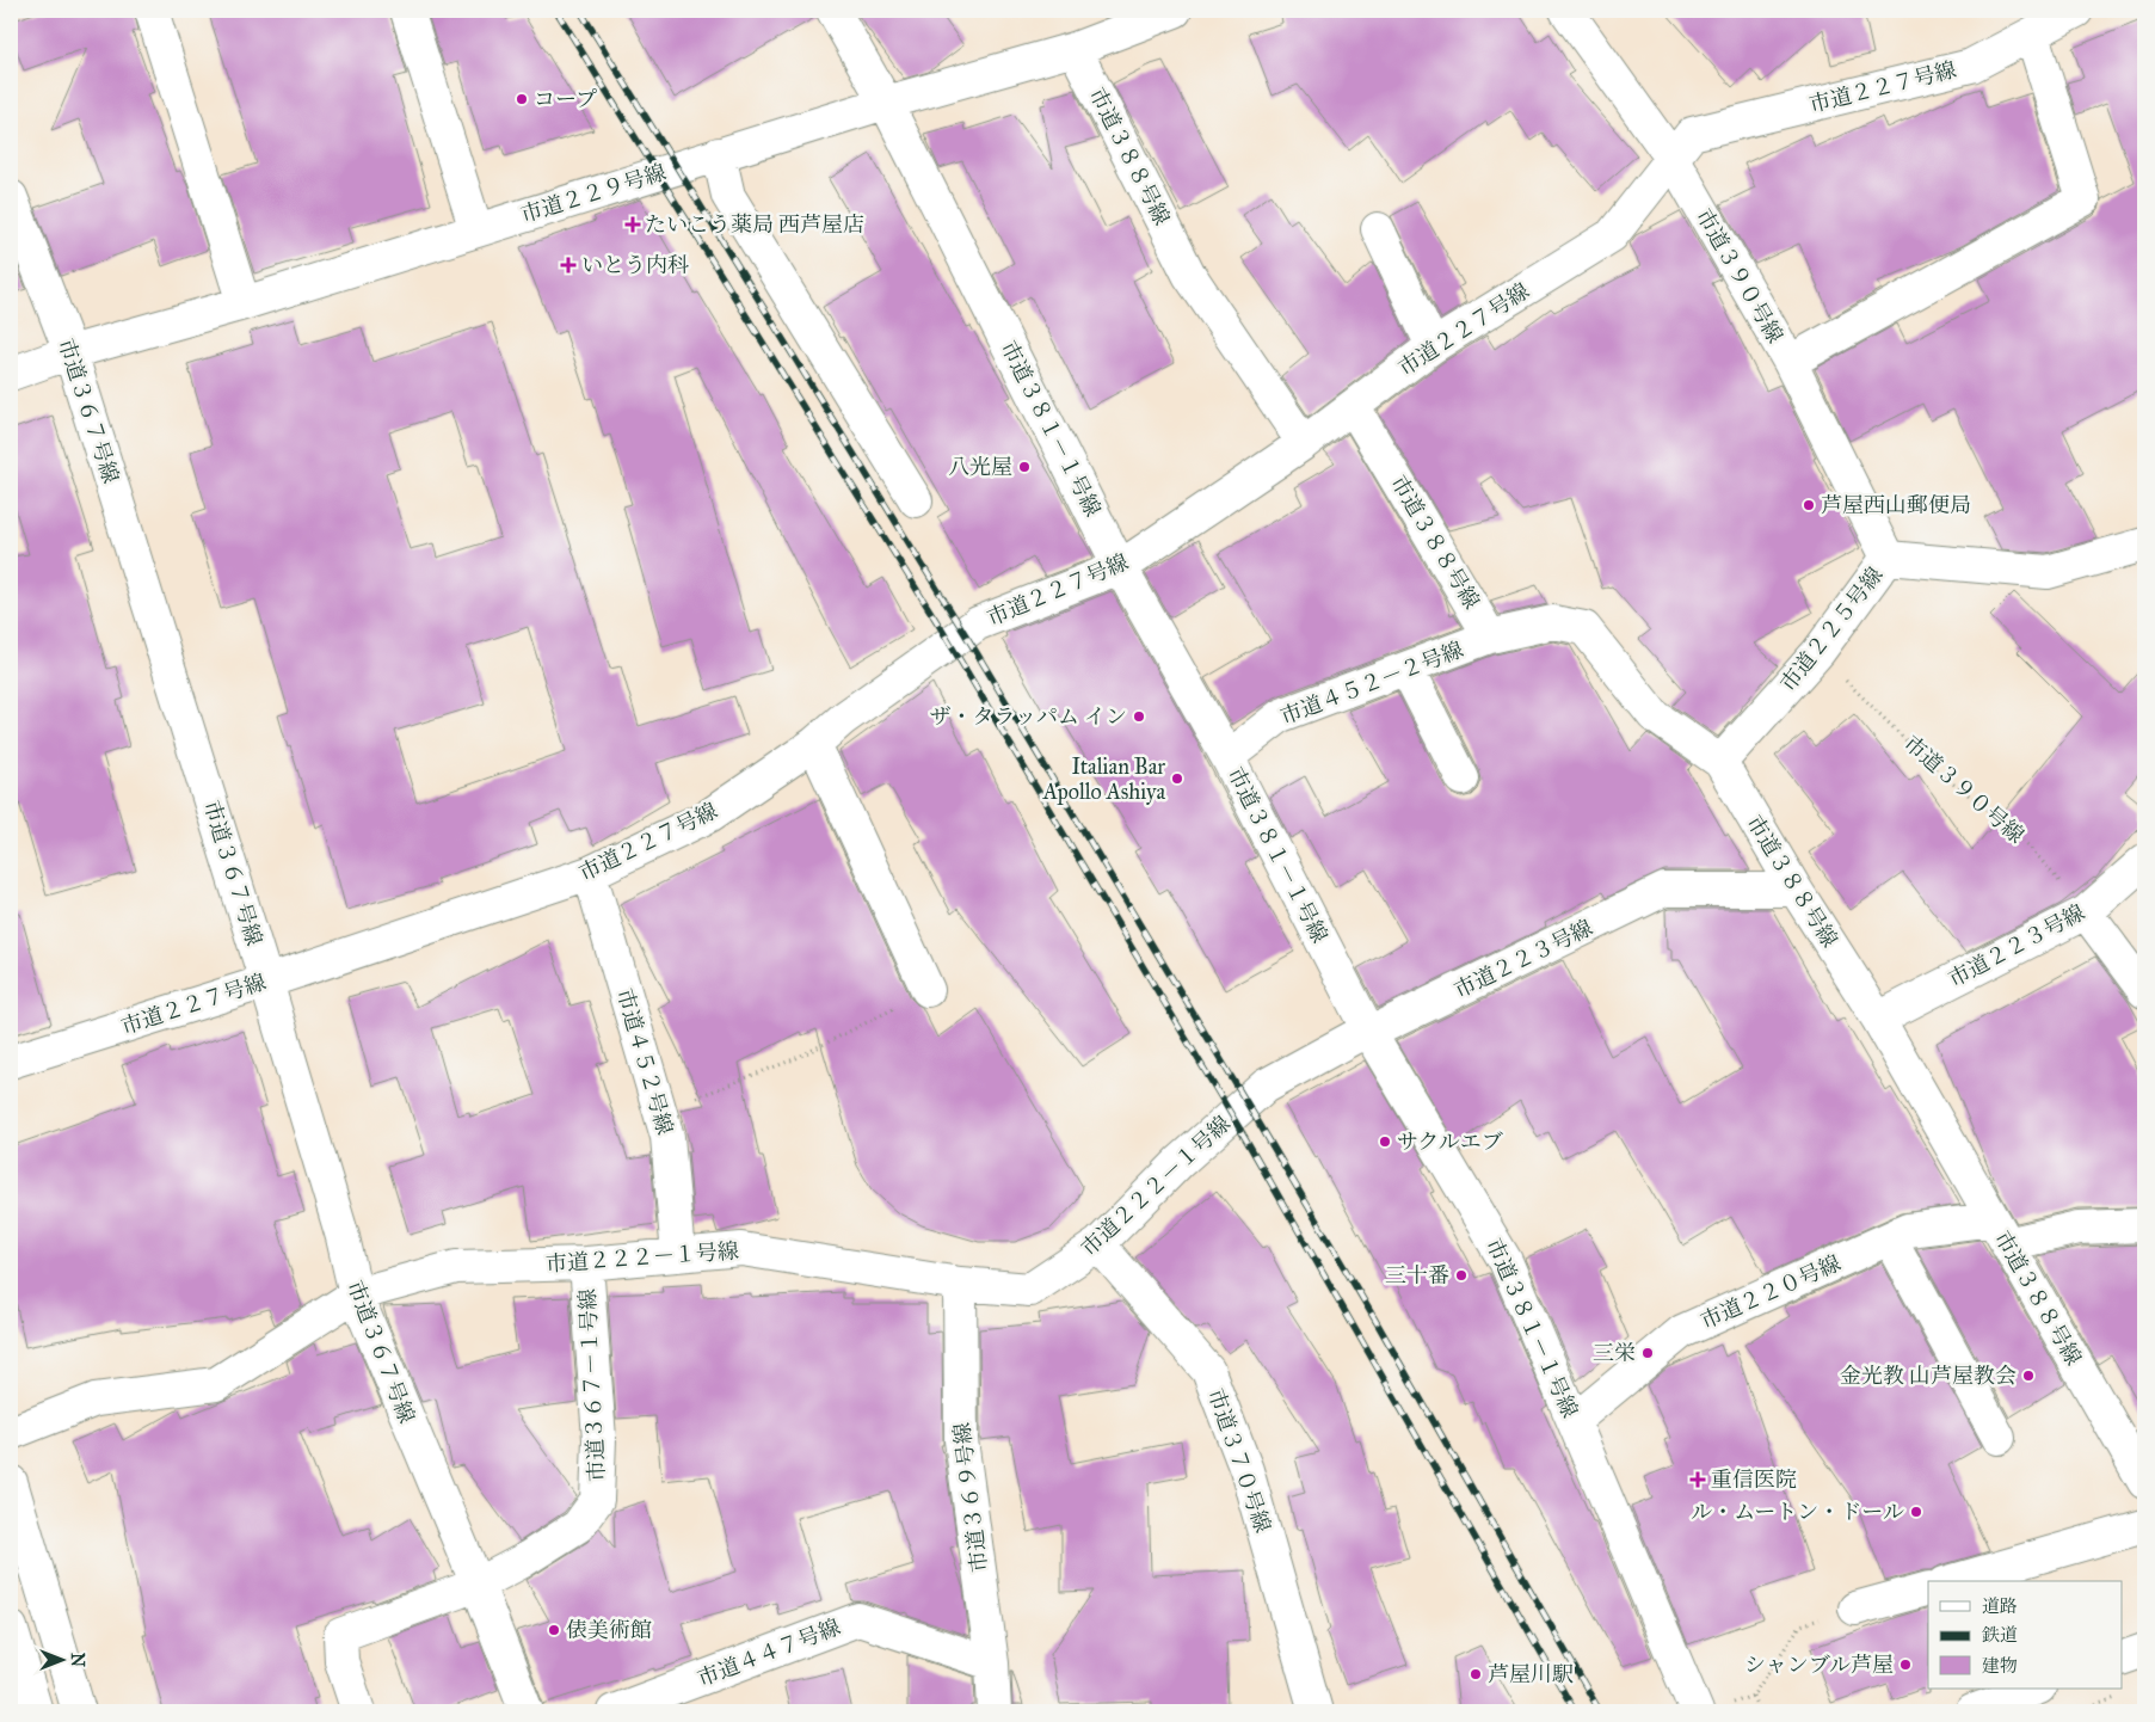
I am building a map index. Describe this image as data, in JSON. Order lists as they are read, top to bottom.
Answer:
{
  "streets": {
    "street": [
      "市道２２７号線",
      "市道３８８号線",
      "市道２２９号線",
      "市道３９０号線",
      "市道３６７号線",
      "市道３８１－１号線",
      "市道２２５号線",
      "市道４５２－２号線",
      "市道２２３号線",
      "市道４５２号線",
      "市道２２２－１号線",
      "市道２２０号線",
      "市道３６７－１号線",
      "市道３７０号線",
      "市道３６９号線",
      "市道４４７号線"
    ]
  },
  "crossings": [
    ["市道２２７号線", "市道３８８号線"],
    ["市道２２７号線", "市道３９０号線"],
    ["市道２２７号線", "市道３６７号線"],
    ["市道２２７号線", "市道３８１－１号線"],
    ["市道２２７号線", "市道４５２号線"],
    ["市道３８８号線", "市道２２９号線"],
    ["市道３８８号線", "市道２２５号線"],
    ["市道３８８号線", "市道４５２－２号線"],
    ["市道３８８号線", "市道２２３号線"],
    ["市道３８８号線", "市道２２０号線"],
    ["市道２２９号線", "市道３６７号線"],
    ["市道２２９号線", "市道３８１－１号線"],
    ["市道３９０号線", "市道２２５号線"],
    ["市道３９０号線", "市道２２３号線"],
    ["市道３６７号線", "市道２２２－１号線"],
    ["市道３６７号線", "市道３６７－１号線"],
    ["市道３８１－１号線", "市道４５２－２号線"],
    ["市道３８１－１号線", "市道２２３号線"],
    ["市道３８１－１号線", "市道２２０号線"],
    ["市道２２３号線", "市道２２２－１号線"],
    ["市道４５２号線", "市道２２２－１号線"],
    ["市道２２２－１号線", "市道３６７－１号線"],
    ["市道２２２－１号線", "市道３７０号線"],
    ["市道２２２－１号線", "市道３６９号線"],
    ["市道３６９号線", "市道４４７号線"]
  ],
  "places": {
    "other": [
      "コープ",
      "八光屋",
      "芦屋西山郵便局",
      "ザ・タラッパム イン",
      "Italian Bar Apollo Ashiya",
      "サクルエブ",
      "三十番",
      "三栄",
      "金光教 山芦屋教会",
      "ル・ムートン・ドール",
      "俵美術館",
      "シャンブル芦屋",
      "芦屋川駅"
    ],
    "health": ["たいこう薬局 西芦屋店", "いとう内科", "重信医院"]
  },
  "legend": ["道路", "鉄道", "建物"],
  "north": "right"
}
